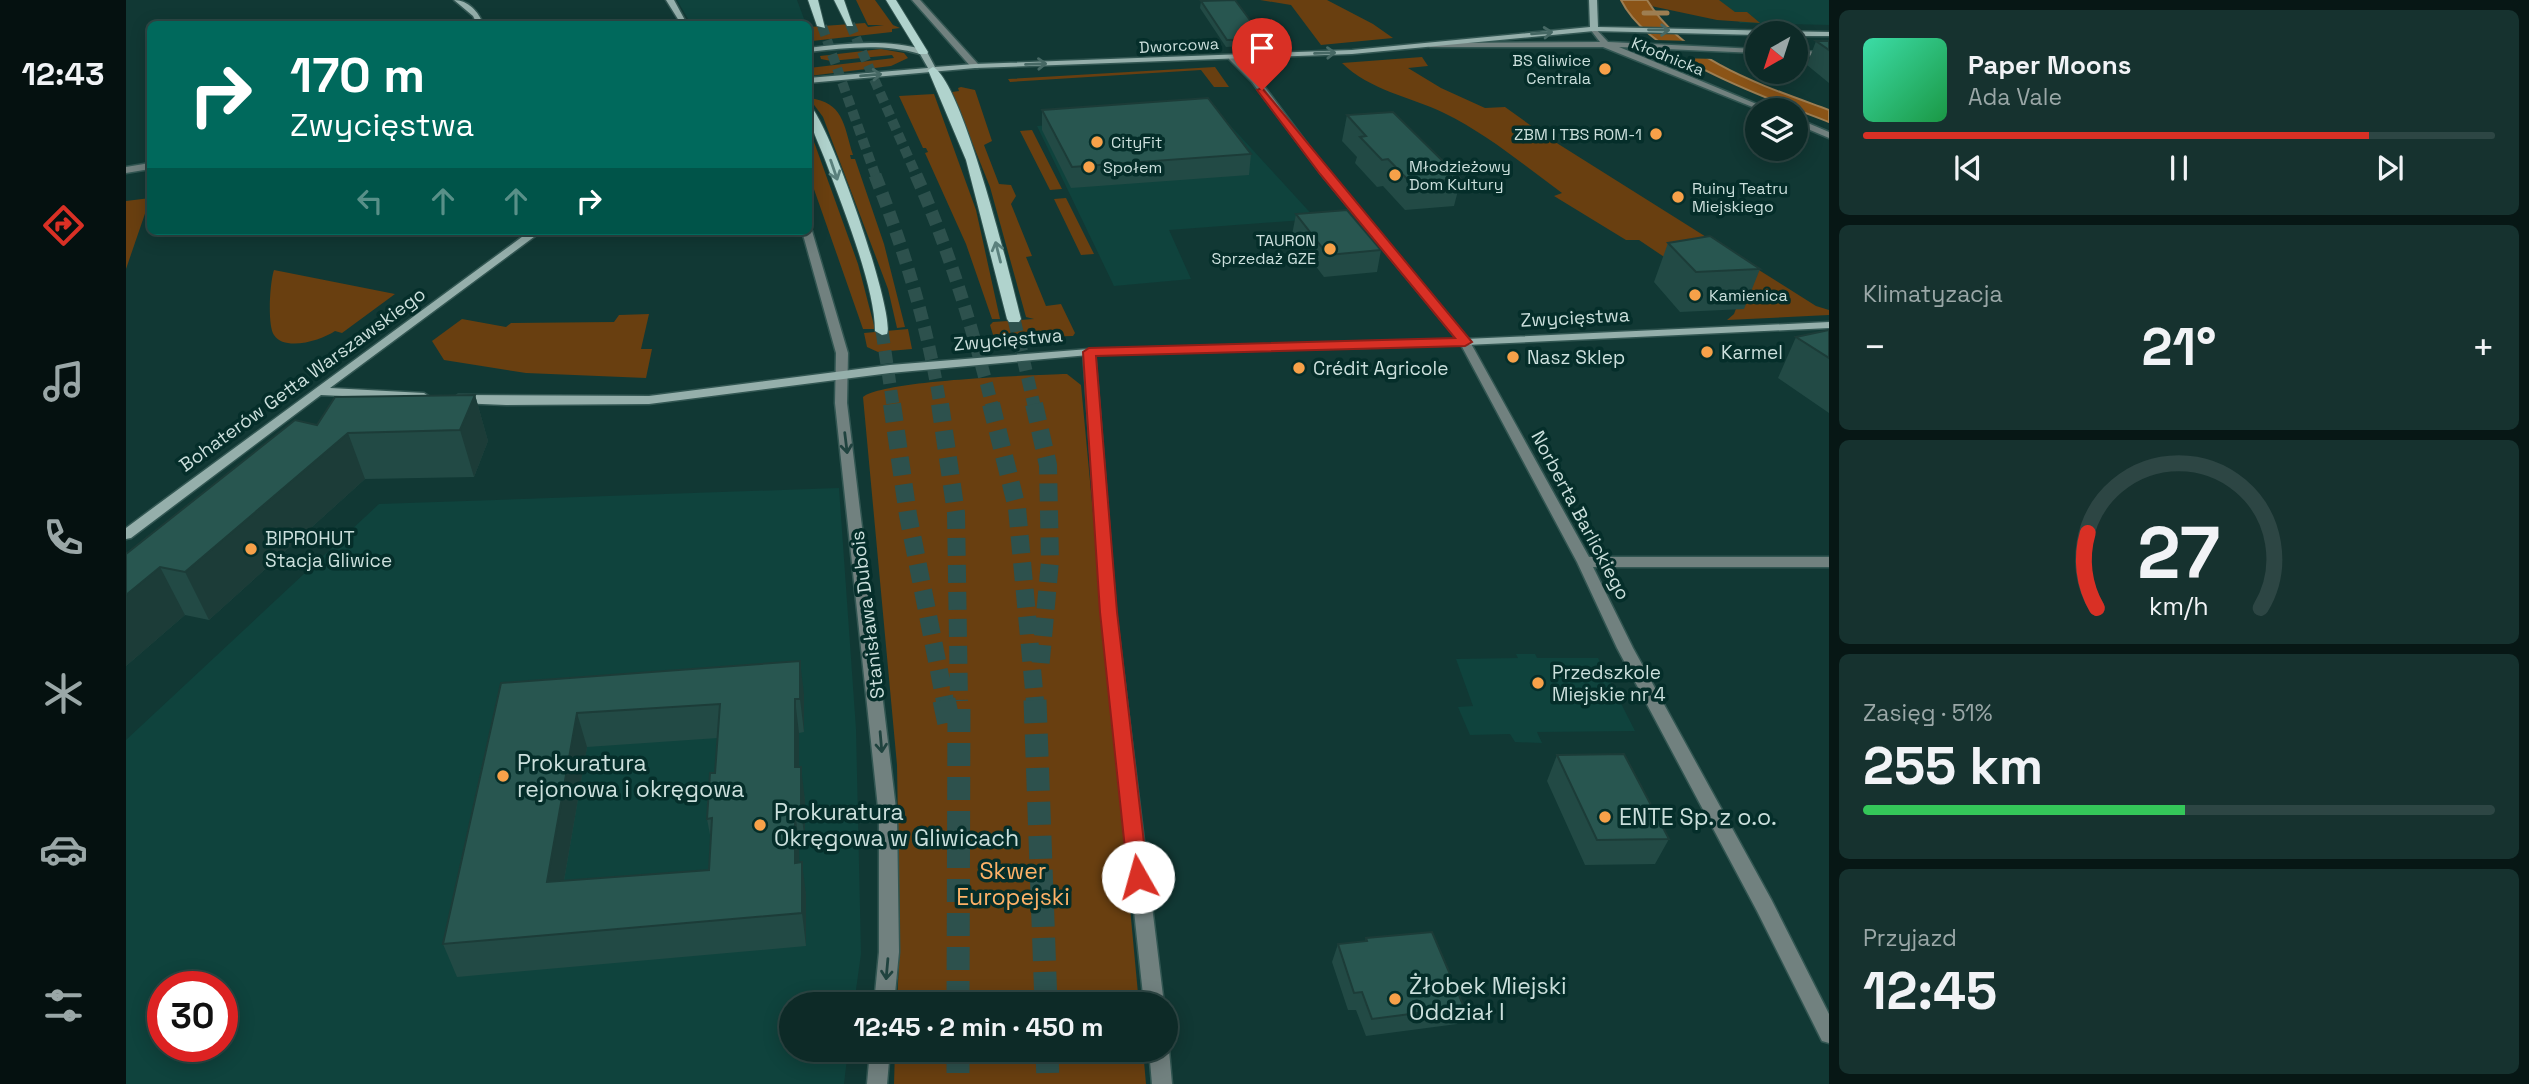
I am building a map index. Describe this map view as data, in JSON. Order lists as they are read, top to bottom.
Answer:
{
  "streets": {
    "main road": ["Dworcowa", "Zwycięstwa", "Bohaterów Getta Warszawskiego"],
    "street": ["Kłodnicka", "Norberta Barlickiego", "Stanisława Dubois"]
  },
  "crossings": [
    ["Dworcowa", "Kłodnicka"],
    ["Dworcowa", "Norberta Barlickiego"],
    ["Zwycięstwa", "Bohaterów Getta Warszawskiego"],
    ["Zwycięstwa", "Norberta Barlickiego"],
    ["Zwycięstwa", "Stanisława Dubois"]
  ],
  "one_way": ["Dworcowa", "Stanisława Dubois"],
  "parks": ["Skwer Europejski"],
  "places": [
    "BS Gliwice Centrala",
    "ZBM I TBS ROM-1",
    "CityFit",
    "Społem",
    "Młodzieżowy Dom Kultury",
    "Ruiny Teatru Miejskiego",
    "TAURON Sprzedaż GZE",
    "Kamienica",
    "Karmel",
    "Nasz Sklep",
    "Crédit Agricole",
    "BIPROHUT Stacja Gliwice",
    "Przedszkole Miejskie nr 4",
    "Prokuratura rejonowa i okręgowa",
    "ENTE Sp. z o.o.",
    "Prokuratura Okręgowa w Gliwicach",
    "Żłobek Miejski Oddział I"
  ],
  "north": "bottom left",
  "page": {
    "tabs": "12:43",
    "turn": ["170 m", "Zwycięstwa"],
    "song": ["Paper Moons", "Ada Vale"],
    "tile": [
      "Klimatyzacja",
      ["Zasięg · 51%", "255 km"],
      ["Przyjazd", "12:45"]
    ],
    "heat": ["−", "21°", "+"],
    "limit": "30",
    "trip": "12:45 · 2 min · 450 m",
    "gauge": ["27", "km/h"]
  }
}
